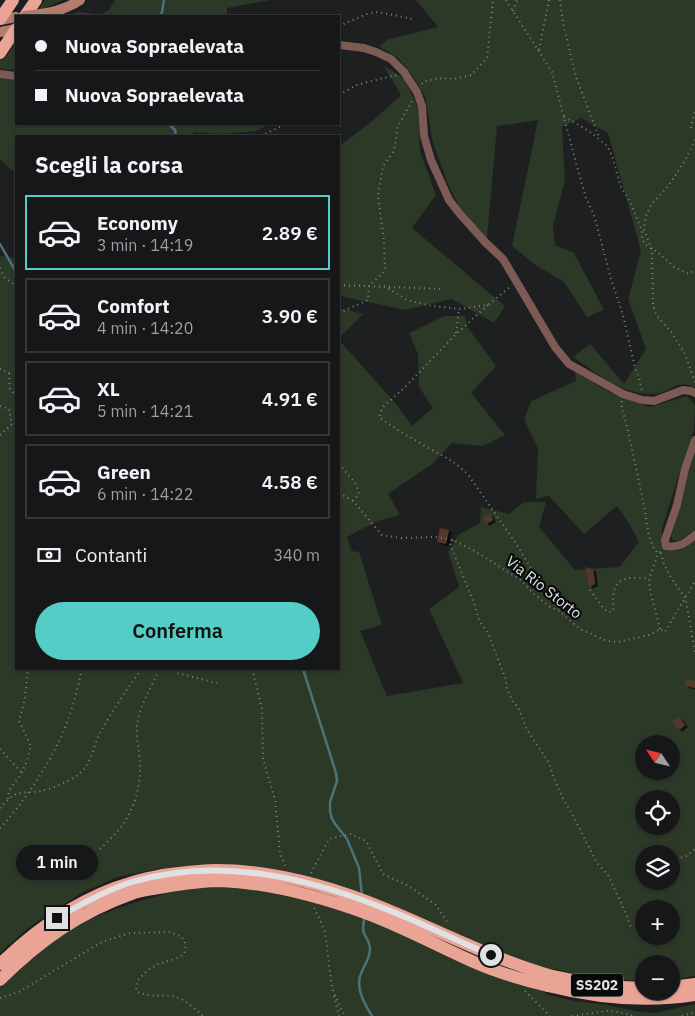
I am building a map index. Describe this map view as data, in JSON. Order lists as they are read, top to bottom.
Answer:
{
  "streets": {
    "highway": ["SS202"],
    "path": ["Via Rio Storto"]
  },
  "north": "top left",
  "page": {
    "banner": ["Nuova Sopraelevata", "Nuova Sopraelevata"],
    "heading": "Scegli la corsa",
    "list": [
      {
        "name": "Economy",
        "note": "3 min · 14:19",
        "value": "2.89 €"
      },
      {
        "name": "Comfort",
        "note": "4 min · 14:20",
        "value": "3.90 €"
      },
      {
        "name": "XL",
        "note": "5 min · 14:21",
        "value": "4.91 €"
      },
      {
        "name": "Green",
        "note": "6 min · 14:22",
        "value": "4.58 €"
      }
    ],
    "pay": ["Contanti", "340 m"],
    "buttons": "Conferma",
    "map_buttons": ["+", "−"],
    "bubble": "1 min"
  }
}
